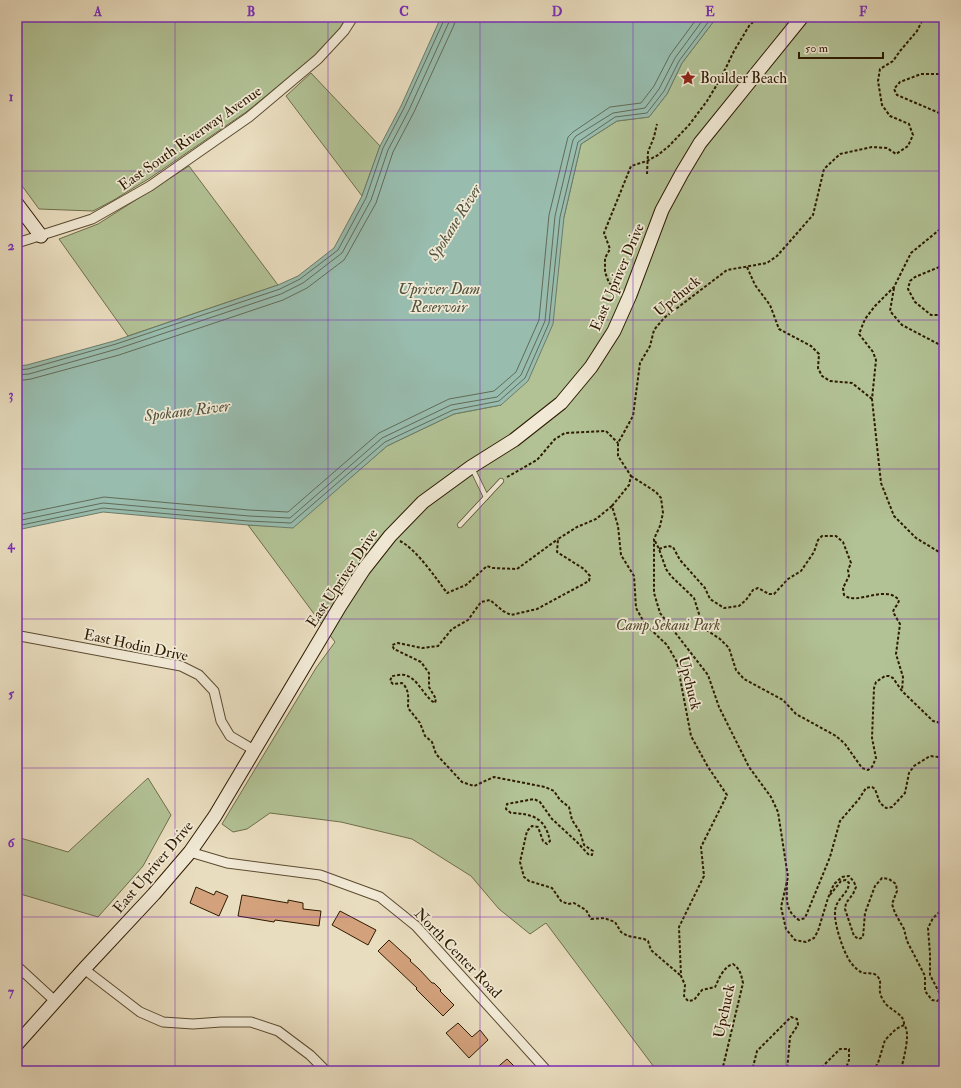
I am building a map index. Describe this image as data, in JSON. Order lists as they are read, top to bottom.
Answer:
{
  "streets": {
    "main road": ["East Upriver Drive"],
    "street": ["East South Riverway Avenue", "East Hodin Drive", "North Center Road"],
    "path": ["Upchuck"]
  },
  "crossings": [
    ["East Upriver Drive", "East Hodin Drive"],
    ["East Upriver Drive", "North Center Road"]
  ],
  "water": ["Spokane River", "Upriver Dam Reservoir"],
  "parks": ["Camp Sekani Park"],
  "places": {
    "place": ["Boulder Beach"]
  },
  "scale_bar": "50 m",
  "grid": {
    "columns": [
      "A",
      "B",
      "C",
      "D",
      "E",
      "F"
    ],
    "rows": [
      "1",
      "2",
      "3",
      "4",
      "5",
      "6",
      "7"
    ]
  }
}
